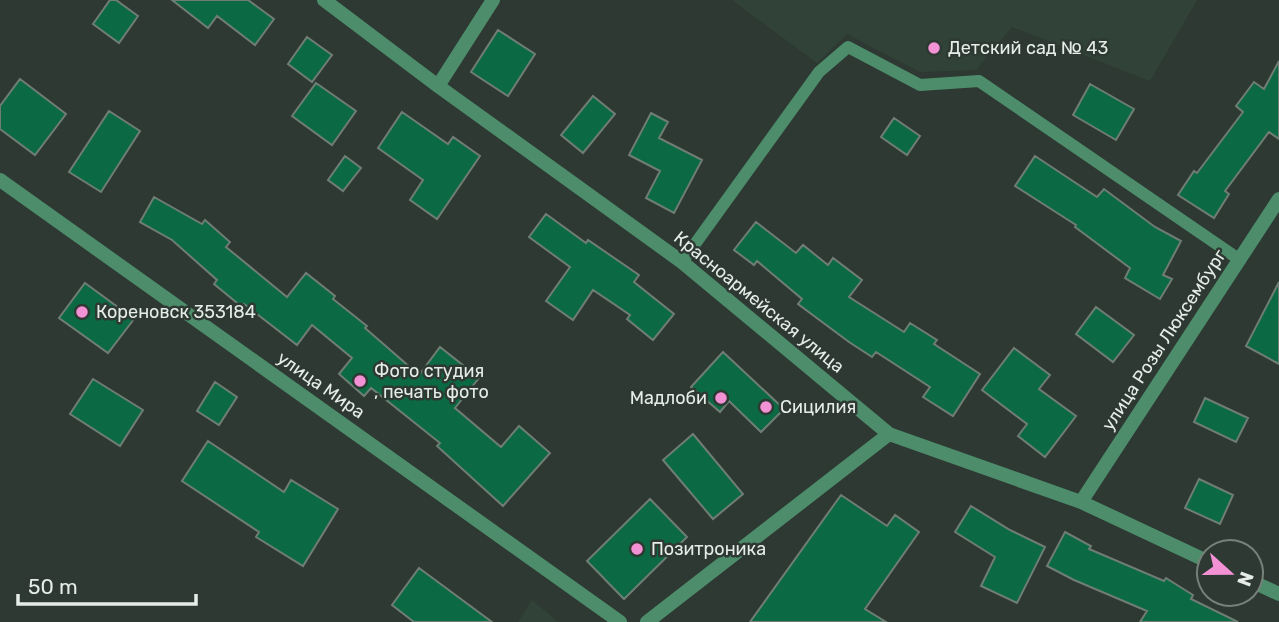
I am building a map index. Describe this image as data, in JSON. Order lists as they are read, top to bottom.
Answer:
{
  "streets": {
    "street": ["Красноармейская улица", "улица Розы Люксембург", "улица Мира"]
  },
  "crossings": [
    ["Красноармейская улица", "улица Розы Люксембург"]
  ],
  "places": [
    "Детский сад № 43",
    "Кореновск 353184",
    "Фото студия , печать фото",
    "Мадлоби",
    "Сицилия",
    "Позитроника"
  ],
  "scale_bar": "50 m",
  "north": "right"
}
